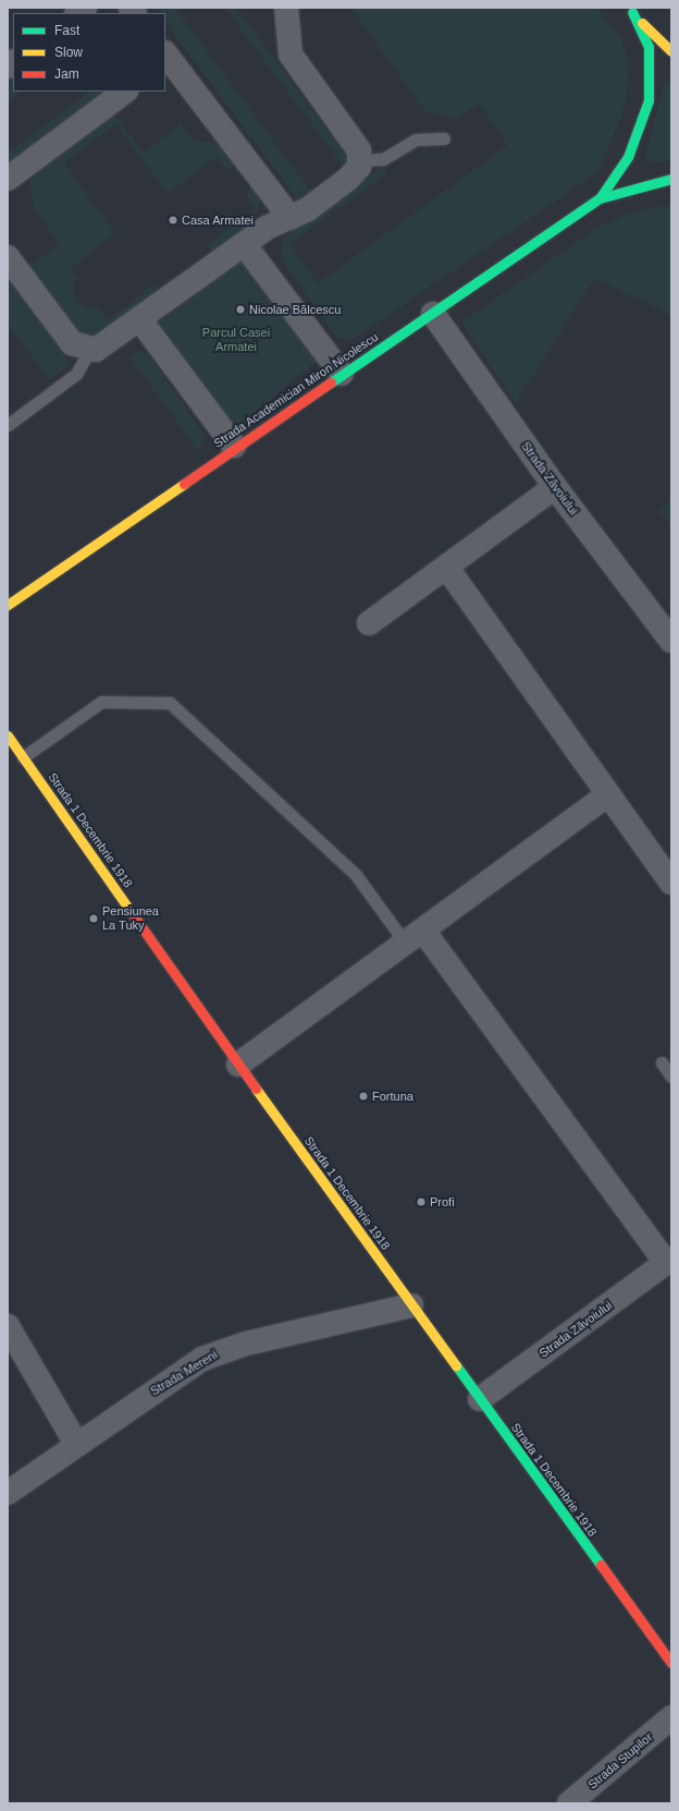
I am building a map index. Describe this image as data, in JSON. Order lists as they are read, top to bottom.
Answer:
{
  "streets": {
    "main road": ["Strada Academician Miron Nicolescu", "Strada 1 Decembrie 1918"],
    "street": ["Strada Zăvoiului", "Strada Mereni", "Strada Stupilor"]
  },
  "crossings": [
    ["Strada Academician Miron Nicolescu", "Strada Zăvoiului"],
    ["Strada Zăvoiului", "Strada 1 Decembrie 1918"],
    ["Strada 1 Decembrie 1918", "Strada Mereni"]
  ],
  "parks": ["Parcul Casei Armatei"],
  "places": [
    "Casa Armatei",
    "Nicolae Bălcescu",
    "Pensiunea La Tuky",
    "Fortuna",
    "Profi"
  ],
  "legend": ["Fast", "Slow", "Jam"]
}
